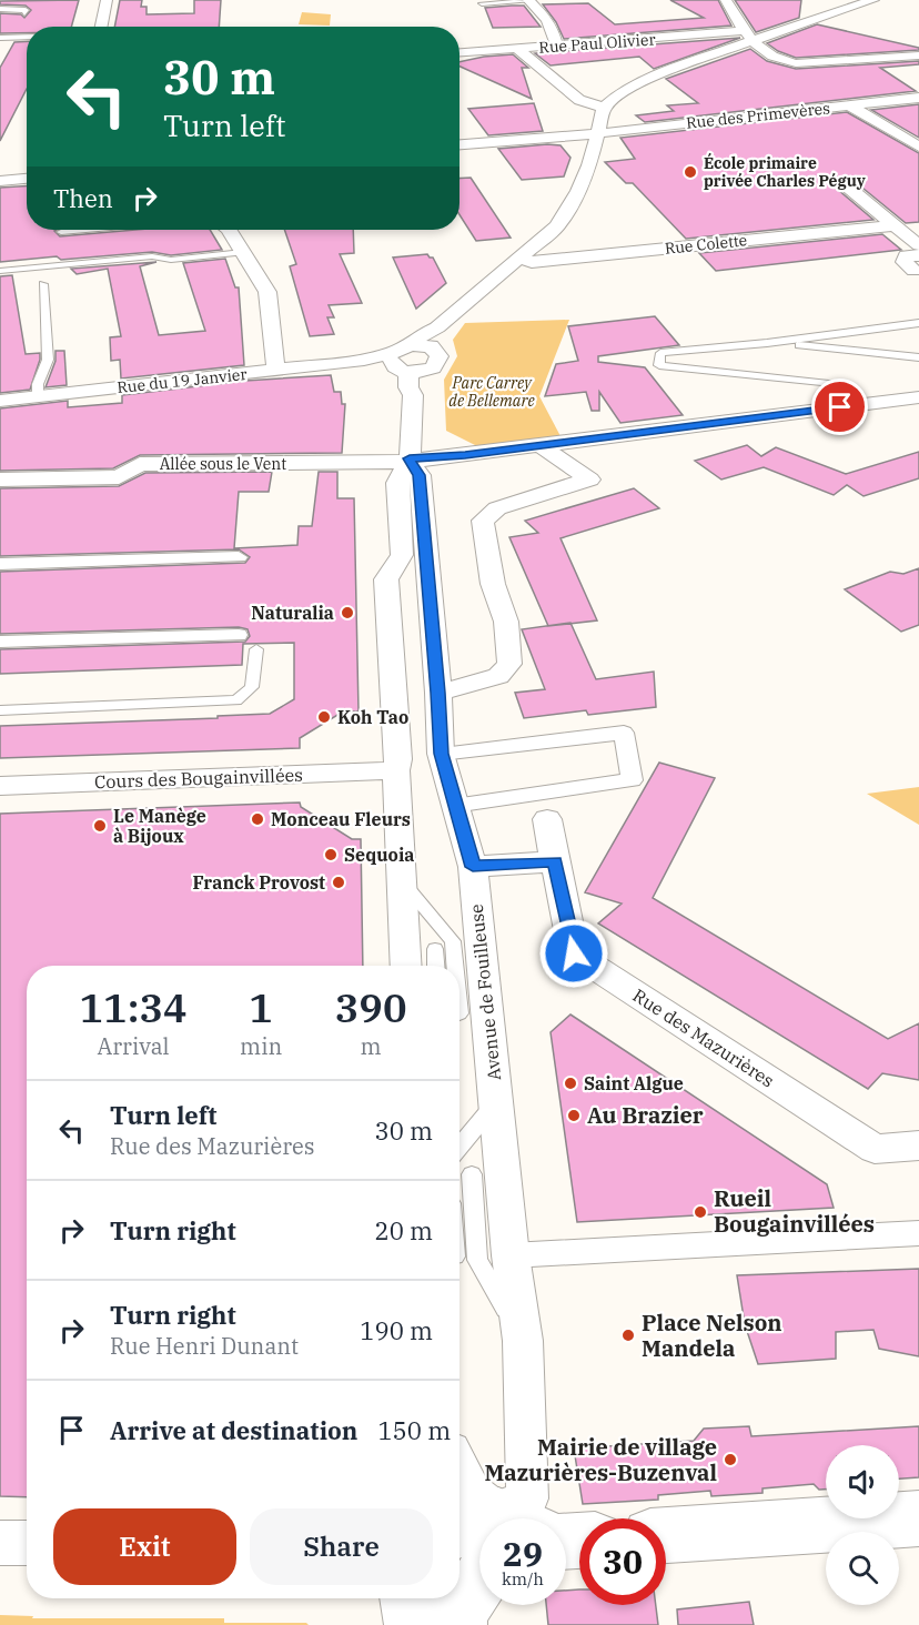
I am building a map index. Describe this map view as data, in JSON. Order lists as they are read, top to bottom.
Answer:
{
  "streets": {
    "street": [
      "Rue Paul Olivier",
      "Rue des Primevères",
      "Rue Colette",
      "Rue du 19 Janvier",
      "Allée sous le Vent",
      "Cours des Bougainvillées",
      "Avenue de Fouilleuse",
      "Rue des Mazurières"
    ]
  },
  "crossings": [
    ["Rue du 19 Janvier", "Avenue de Fouilleuse"],
    ["Allée sous le Vent", "Avenue de Fouilleuse"],
    ["Cours des Bougainvillées", "Avenue de Fouilleuse"]
  ],
  "parks": ["Parc Carrey de Bellemare"],
  "places": [
    "École primaire privée Charles Péguy",
    "Naturalia",
    "Koh Tao",
    "Monceau Fleurs",
    "Le Manège à Bijoux",
    "Sequoia",
    "Franck Provost",
    "Saint Algue",
    "Au Brazier",
    "Rueil Bougainvillées",
    "Place Nelson Mandela",
    "Mairie de village Mazurières-Buzenval"
  ],
  "page": {
    "turn": ["30 m", "Turn left"],
    "then": "Then",
    "eta": [
      "11:34",
      "Arrival",
      "1",
      "min",
      "390",
      "m"
    ],
    "list": [
      {
        "name": "Turn left",
        "note": "Rue des Mazurières",
        "value": "30 m"
      },
      {
        "name": "Turn right",
        "value": "20 m"
      },
      {
        "name": "Turn right",
        "note": "Rue Henri Dunant",
        "value": "190 m"
      },
      {
        "name": "Arrive at destination",
        "value": "150 m"
      }
    ],
    "buttons": ["Exit", "Share"],
    "speed": "29 km/h",
    "limit": "30"
  }
}
